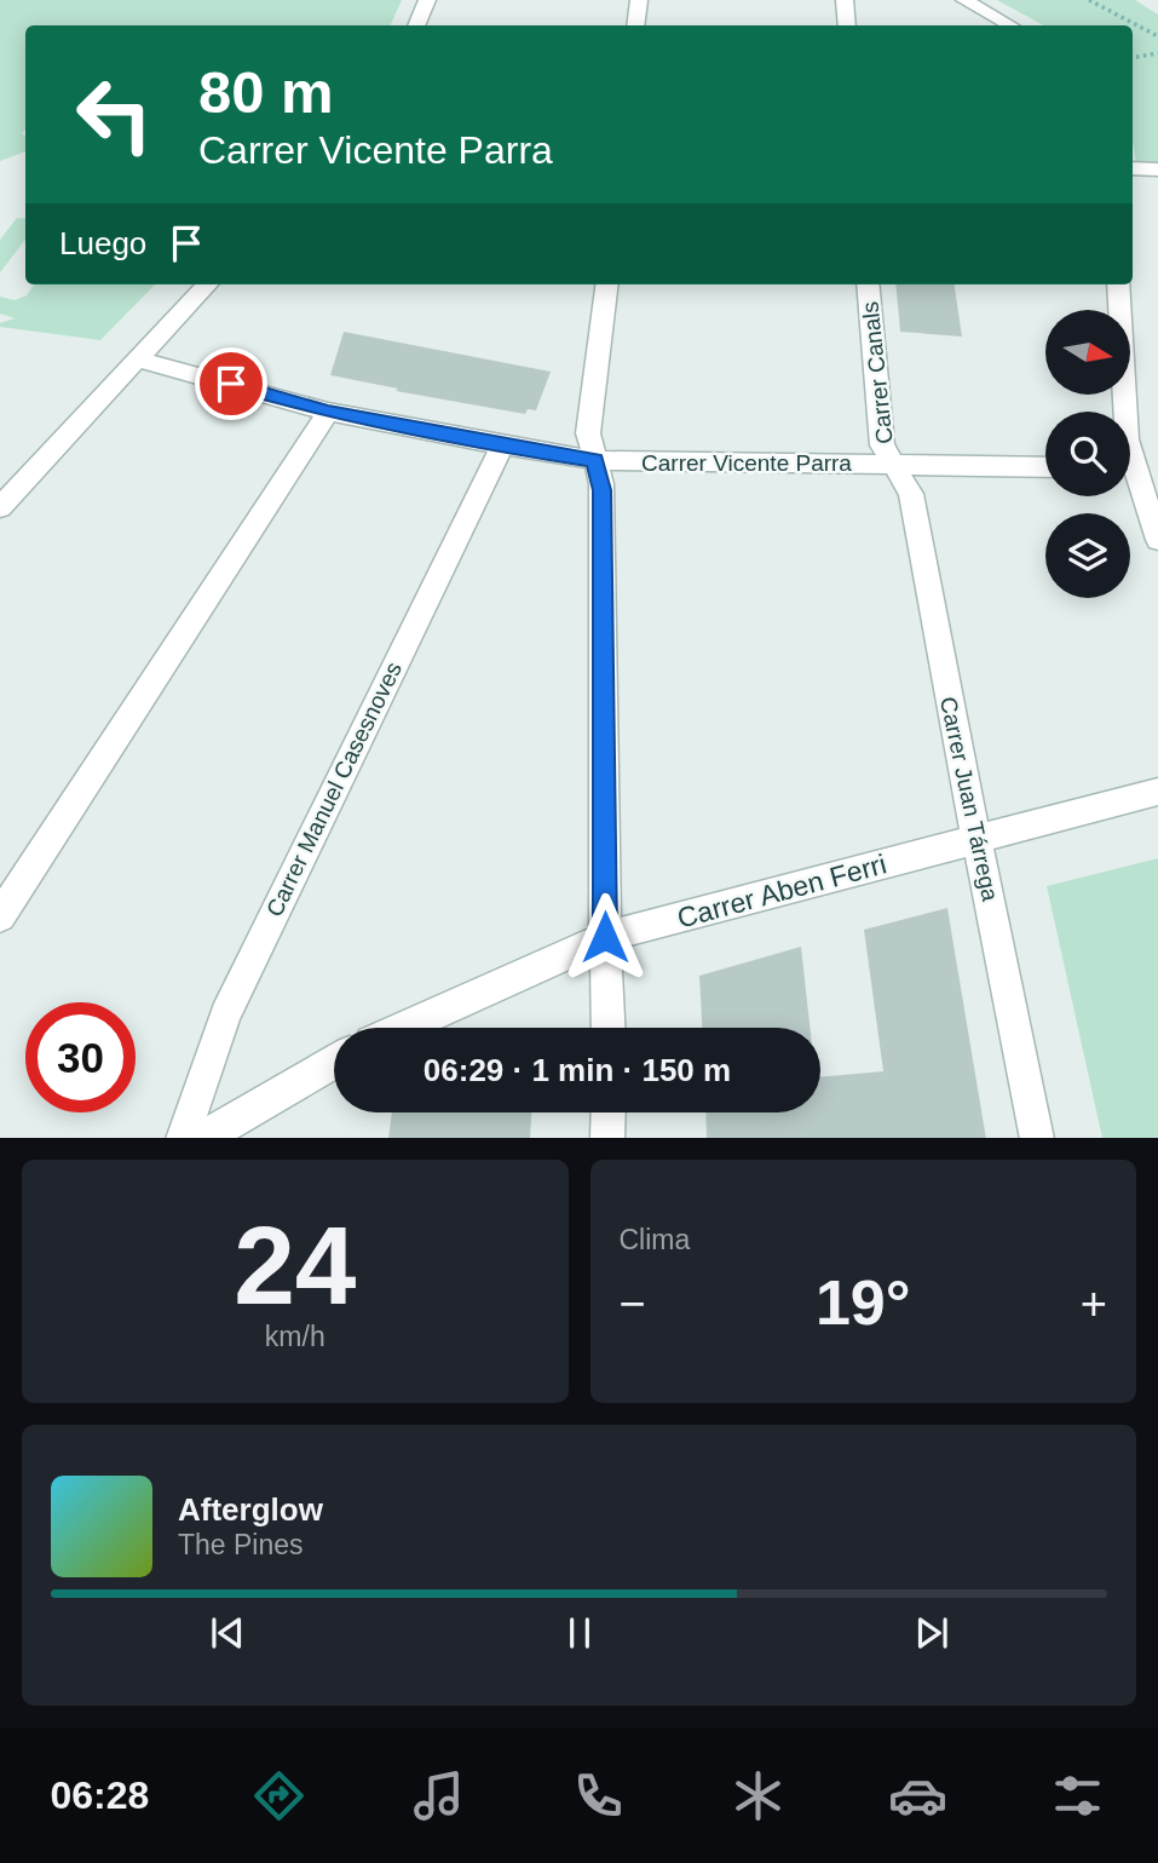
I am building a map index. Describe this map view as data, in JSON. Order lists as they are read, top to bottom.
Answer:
{
  "streets": {
    "street": [
      "Carrer Canals",
      "Carrer Vicente Parra",
      "Carrer Manuel Casesnoves",
      "Carrer Juan Tárrega",
      "Carrer Aben Ferri"
    ]
  },
  "crossings": [
    ["Carrer Canals", "Carrer Vicente Parra"],
    ["Carrer Canals", "Carrer Juan Tárrega"],
    ["Carrer Vicente Parra", "Carrer Manuel Casesnoves"],
    ["Carrer Vicente Parra", "Carrer Juan Tárrega"],
    ["Carrer Juan Tárrega", "Carrer Aben Ferri"]
  ],
  "north": "right",
  "page": {
    "turn": ["80 m", "Carrer Vicente Parra"],
    "then": "Luego",
    "limit": "30",
    "trip": "06:29 · 1 min · 150 m",
    "tile": [
      ["24", "km/h"],
      "Clima"
    ],
    "heat": ["−", "19°", "+"],
    "song": ["Afterglow", "The Pines"],
    "tabs": "06:28"
  }
}
